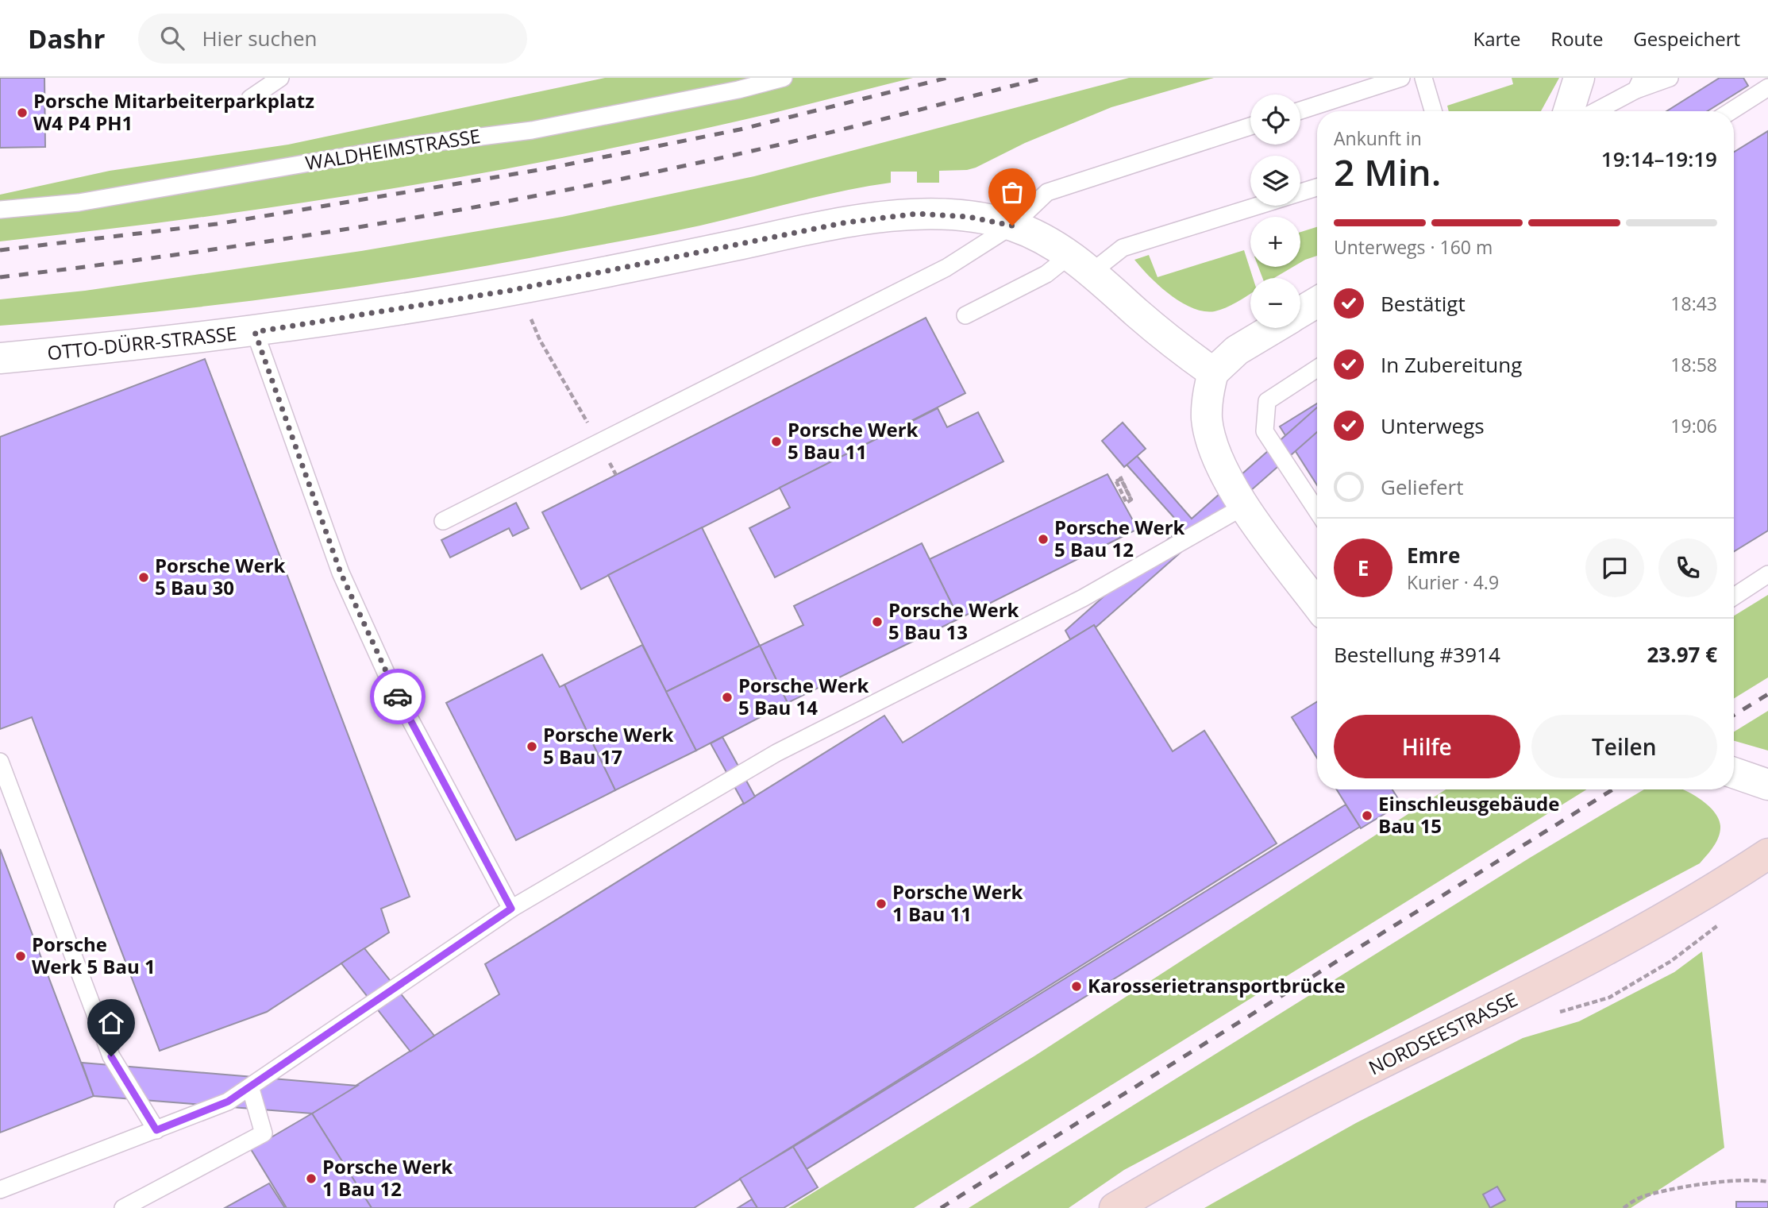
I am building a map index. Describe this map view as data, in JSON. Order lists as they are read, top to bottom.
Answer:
{
  "streets": {
    "main road": ["NORDSEESTRASSE"],
    "street": ["OTTO-DÜRR-STRASSE"],
    "lane": ["WALDHEIMSTRASSE"]
  },
  "places": [
    "Porsche Mitarbeiterparkplatz W4 P4 PH1",
    "Porsche Werk 5 Bau 11",
    "Porsche Werk 5 Bau 12",
    "Porsche Werk 5 Bau 30",
    "Porsche Werk 5 Bau 13",
    "Porsche Werk 5 Bau 14",
    "Porsche Werk 5 Bau 17",
    "Einschleusgebäude Bau 15",
    "Porsche Werk 1 Bau 11",
    "Porsche Werk 5 Bau 1",
    "Karosserietransportbrücke",
    "Porsche Werk 1 Bau 12"
  ],
  "page": {
    "header": "Dashr",
    "search": "Hier suchen",
    "nav": ["Karte", "Route", "Gespeichert"],
    "map_buttons": ["+", "−"],
    "heading": ["2 Min.", "Ankunft in", "19:14–19:19"],
    "panel": [
      "Emre",
      "Kurier · 4.9",
      "Bestellung #3914",
      "23.97 €"
    ],
    "bar": "Unterwegs · 160 m",
    "list": [
      ["Bestätigt", "18:43"],
      ["In Zubereitung", "18:58"],
      ["Unterwegs", "19:06"],
      "Geliefert"
    ],
    "round": "E",
    "buttons": ["Hilfe", "Teilen"]
  }
}
